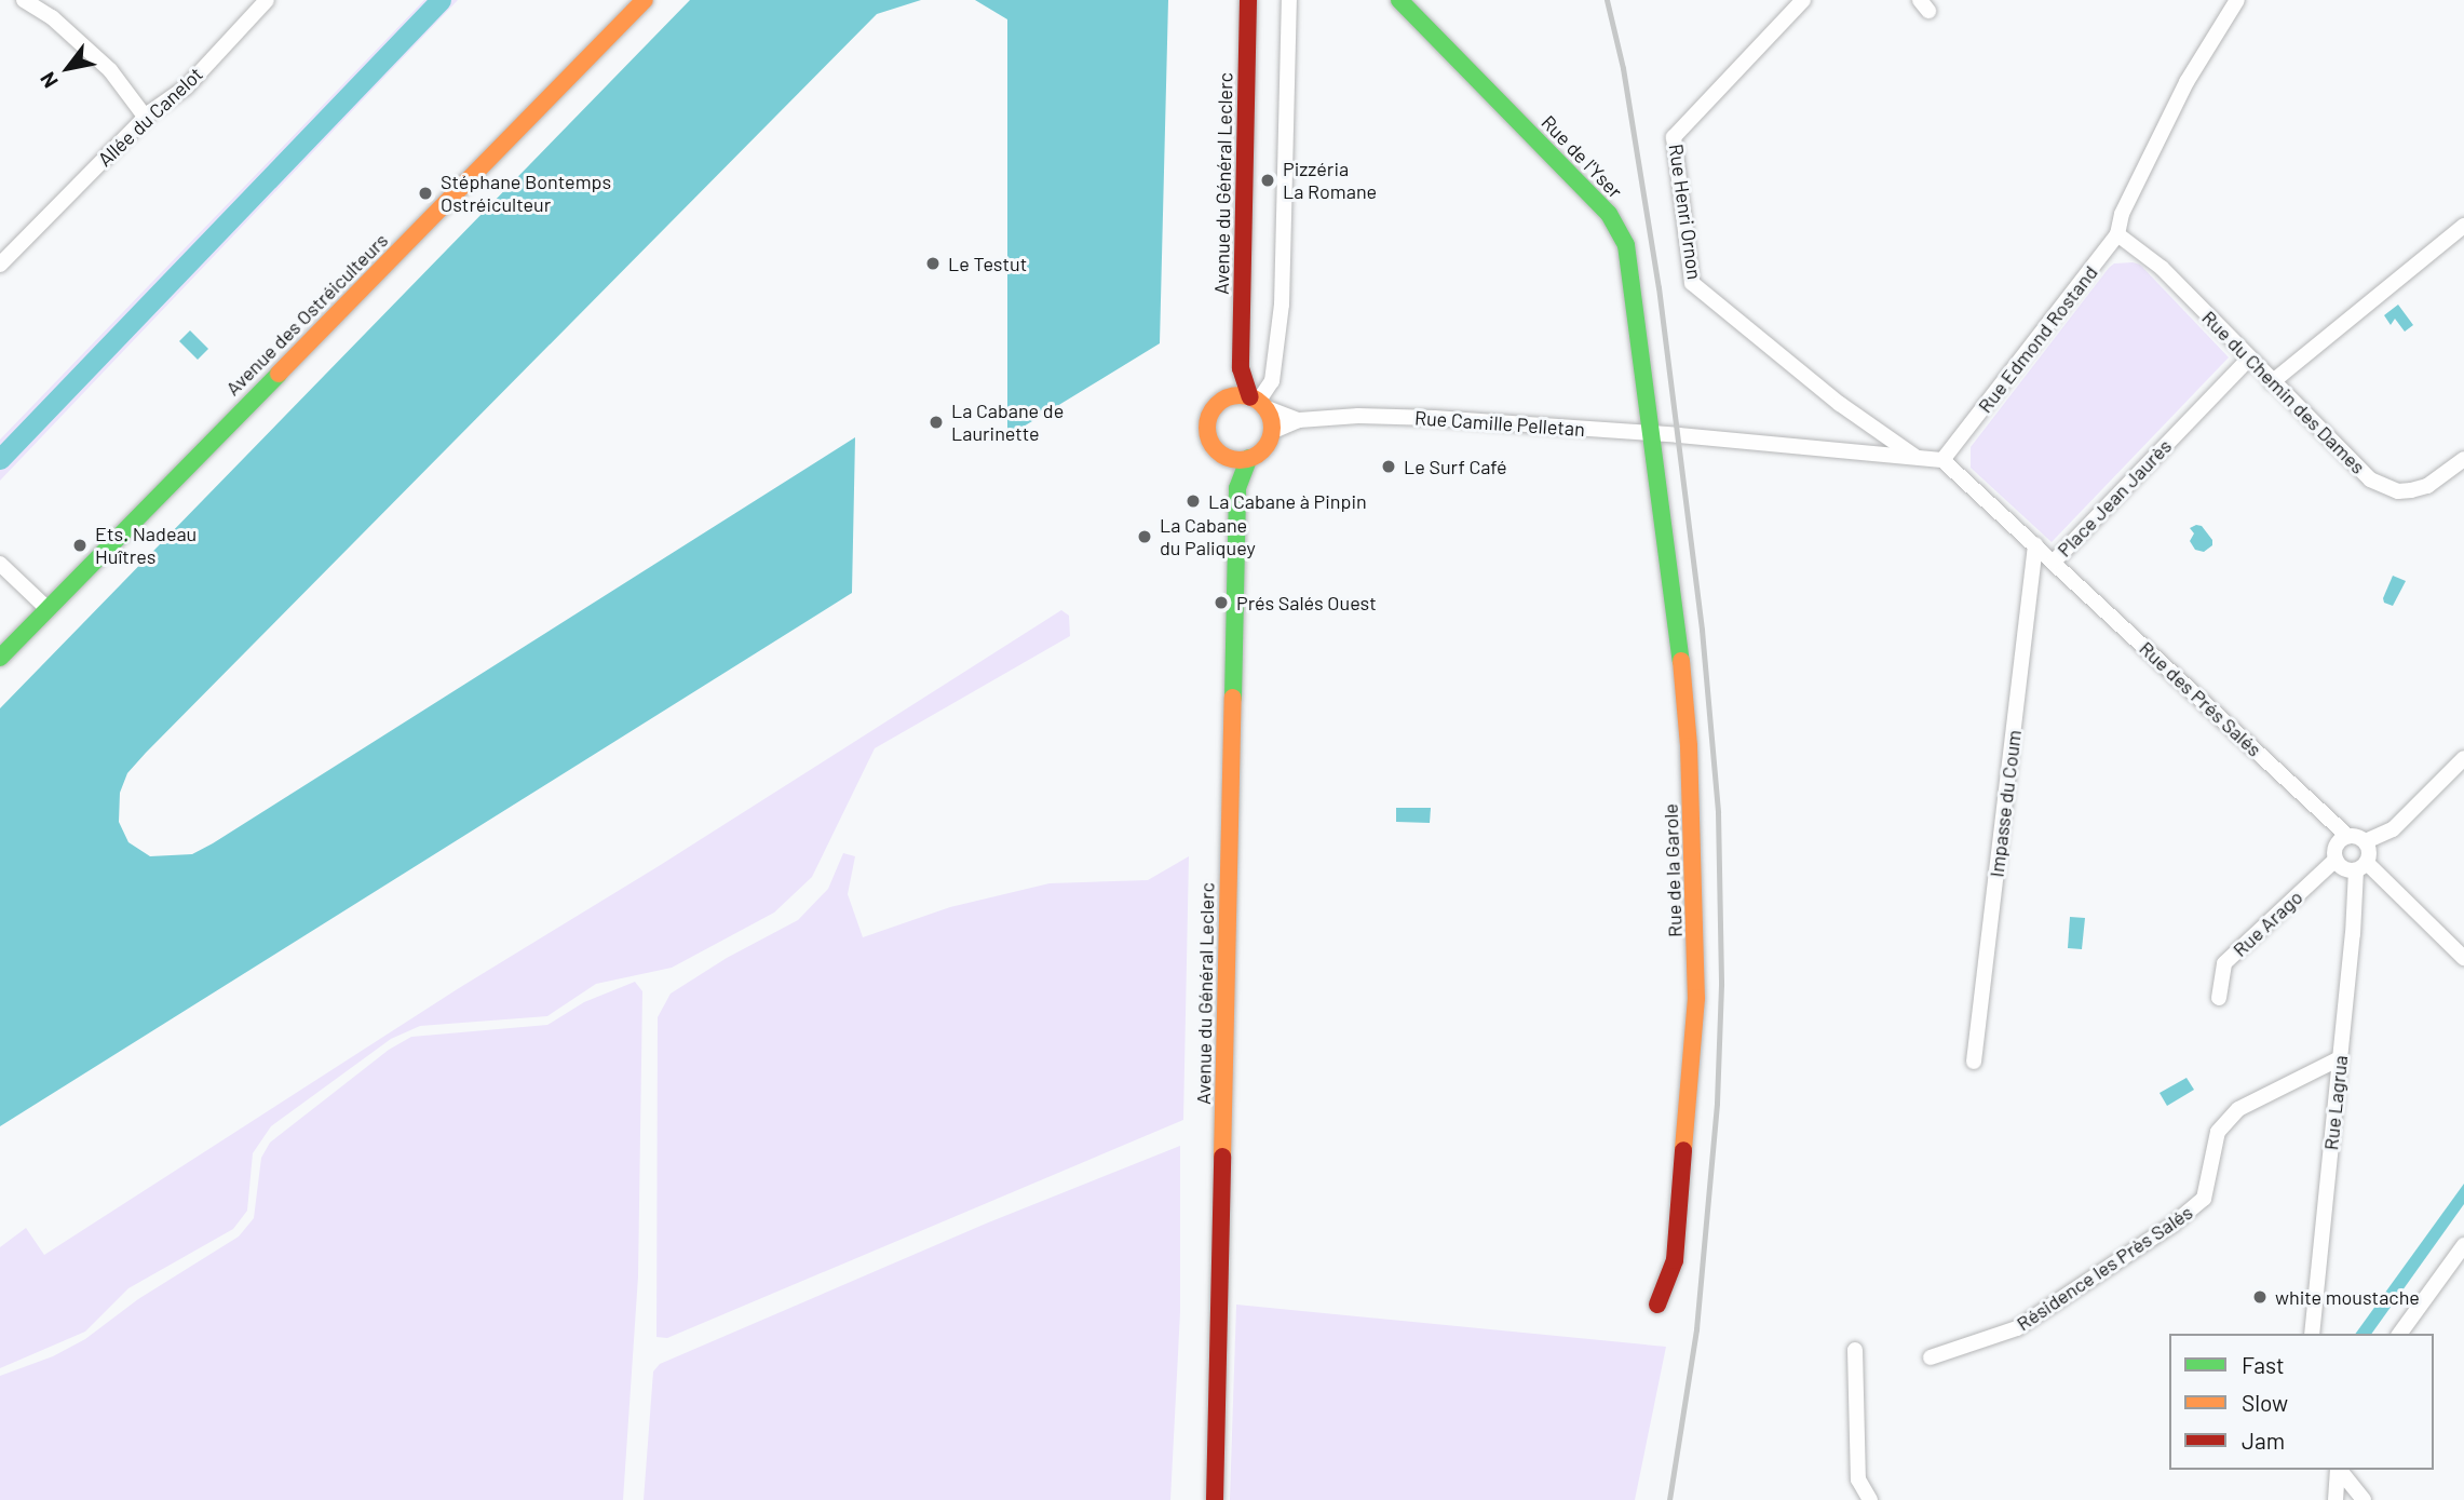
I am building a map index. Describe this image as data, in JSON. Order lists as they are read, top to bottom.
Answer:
{
  "streets": {
    "street": [
      "Allée du Canelot",
      "Rue de l'Yser",
      "Avenue du Général Leclerc",
      "Rue Henri Ornon",
      "Avenue des Ostréiculteurs",
      "Rue Edmond Rostand",
      "Rue du Chemin des Dames",
      "Rue Camille Pelletan",
      "Place Jean Jaurès",
      "Rue des Prés Salés",
      "Impasse du Coum",
      "Rue de la Garole",
      "Rue Arago",
      "Rue Lagrua",
      "Résidence les Près Salés"
    ]
  },
  "crossings": [
    ["Rue de l'Yser", "Rue Camille Pelletan"],
    ["Rue de l'Yser", "Rue de la Garole"],
    ["Avenue du Général Leclerc", "Rue Camille Pelletan"],
    ["Rue Henri Ornon", "Rue Camille Pelletan"],
    ["Rue Edmond Rostand", "Rue du Chemin des Dames"],
    ["Rue Edmond Rostand", "Place Jean Jaurès"],
    ["Rue du Chemin des Dames", "Place Jean Jaurès"],
    ["Rue Camille Pelletan", "Rue de la Garole"],
    ["Place Jean Jaurès", "Rue des Prés Salés"],
    ["Place Jean Jaurès", "Impasse du Coum"],
    ["Rue des Prés Salés", "Rue Arago"],
    ["Rue des Prés Salés", "Rue Lagrua"],
    ["Rue Arago", "Rue Lagrua"],
    ["Rue Lagrua", "Résidence les Près Salés"]
  ],
  "places": [
    "Pizzéria La Romane",
    "Stéphane Bontemps Ostréiculteur",
    "Le Testut",
    "La Cabane de Laurinette",
    "Le Surf Café",
    "La Cabane à Pinpin",
    "La Cabane du Paliquey",
    "Ets. Nadeau Huîtres",
    "Prés Salés Ouest",
    "white moustache"
  ],
  "legend": ["Fast", "Slow", "Jam"],
  "north": "bottom left"
}
